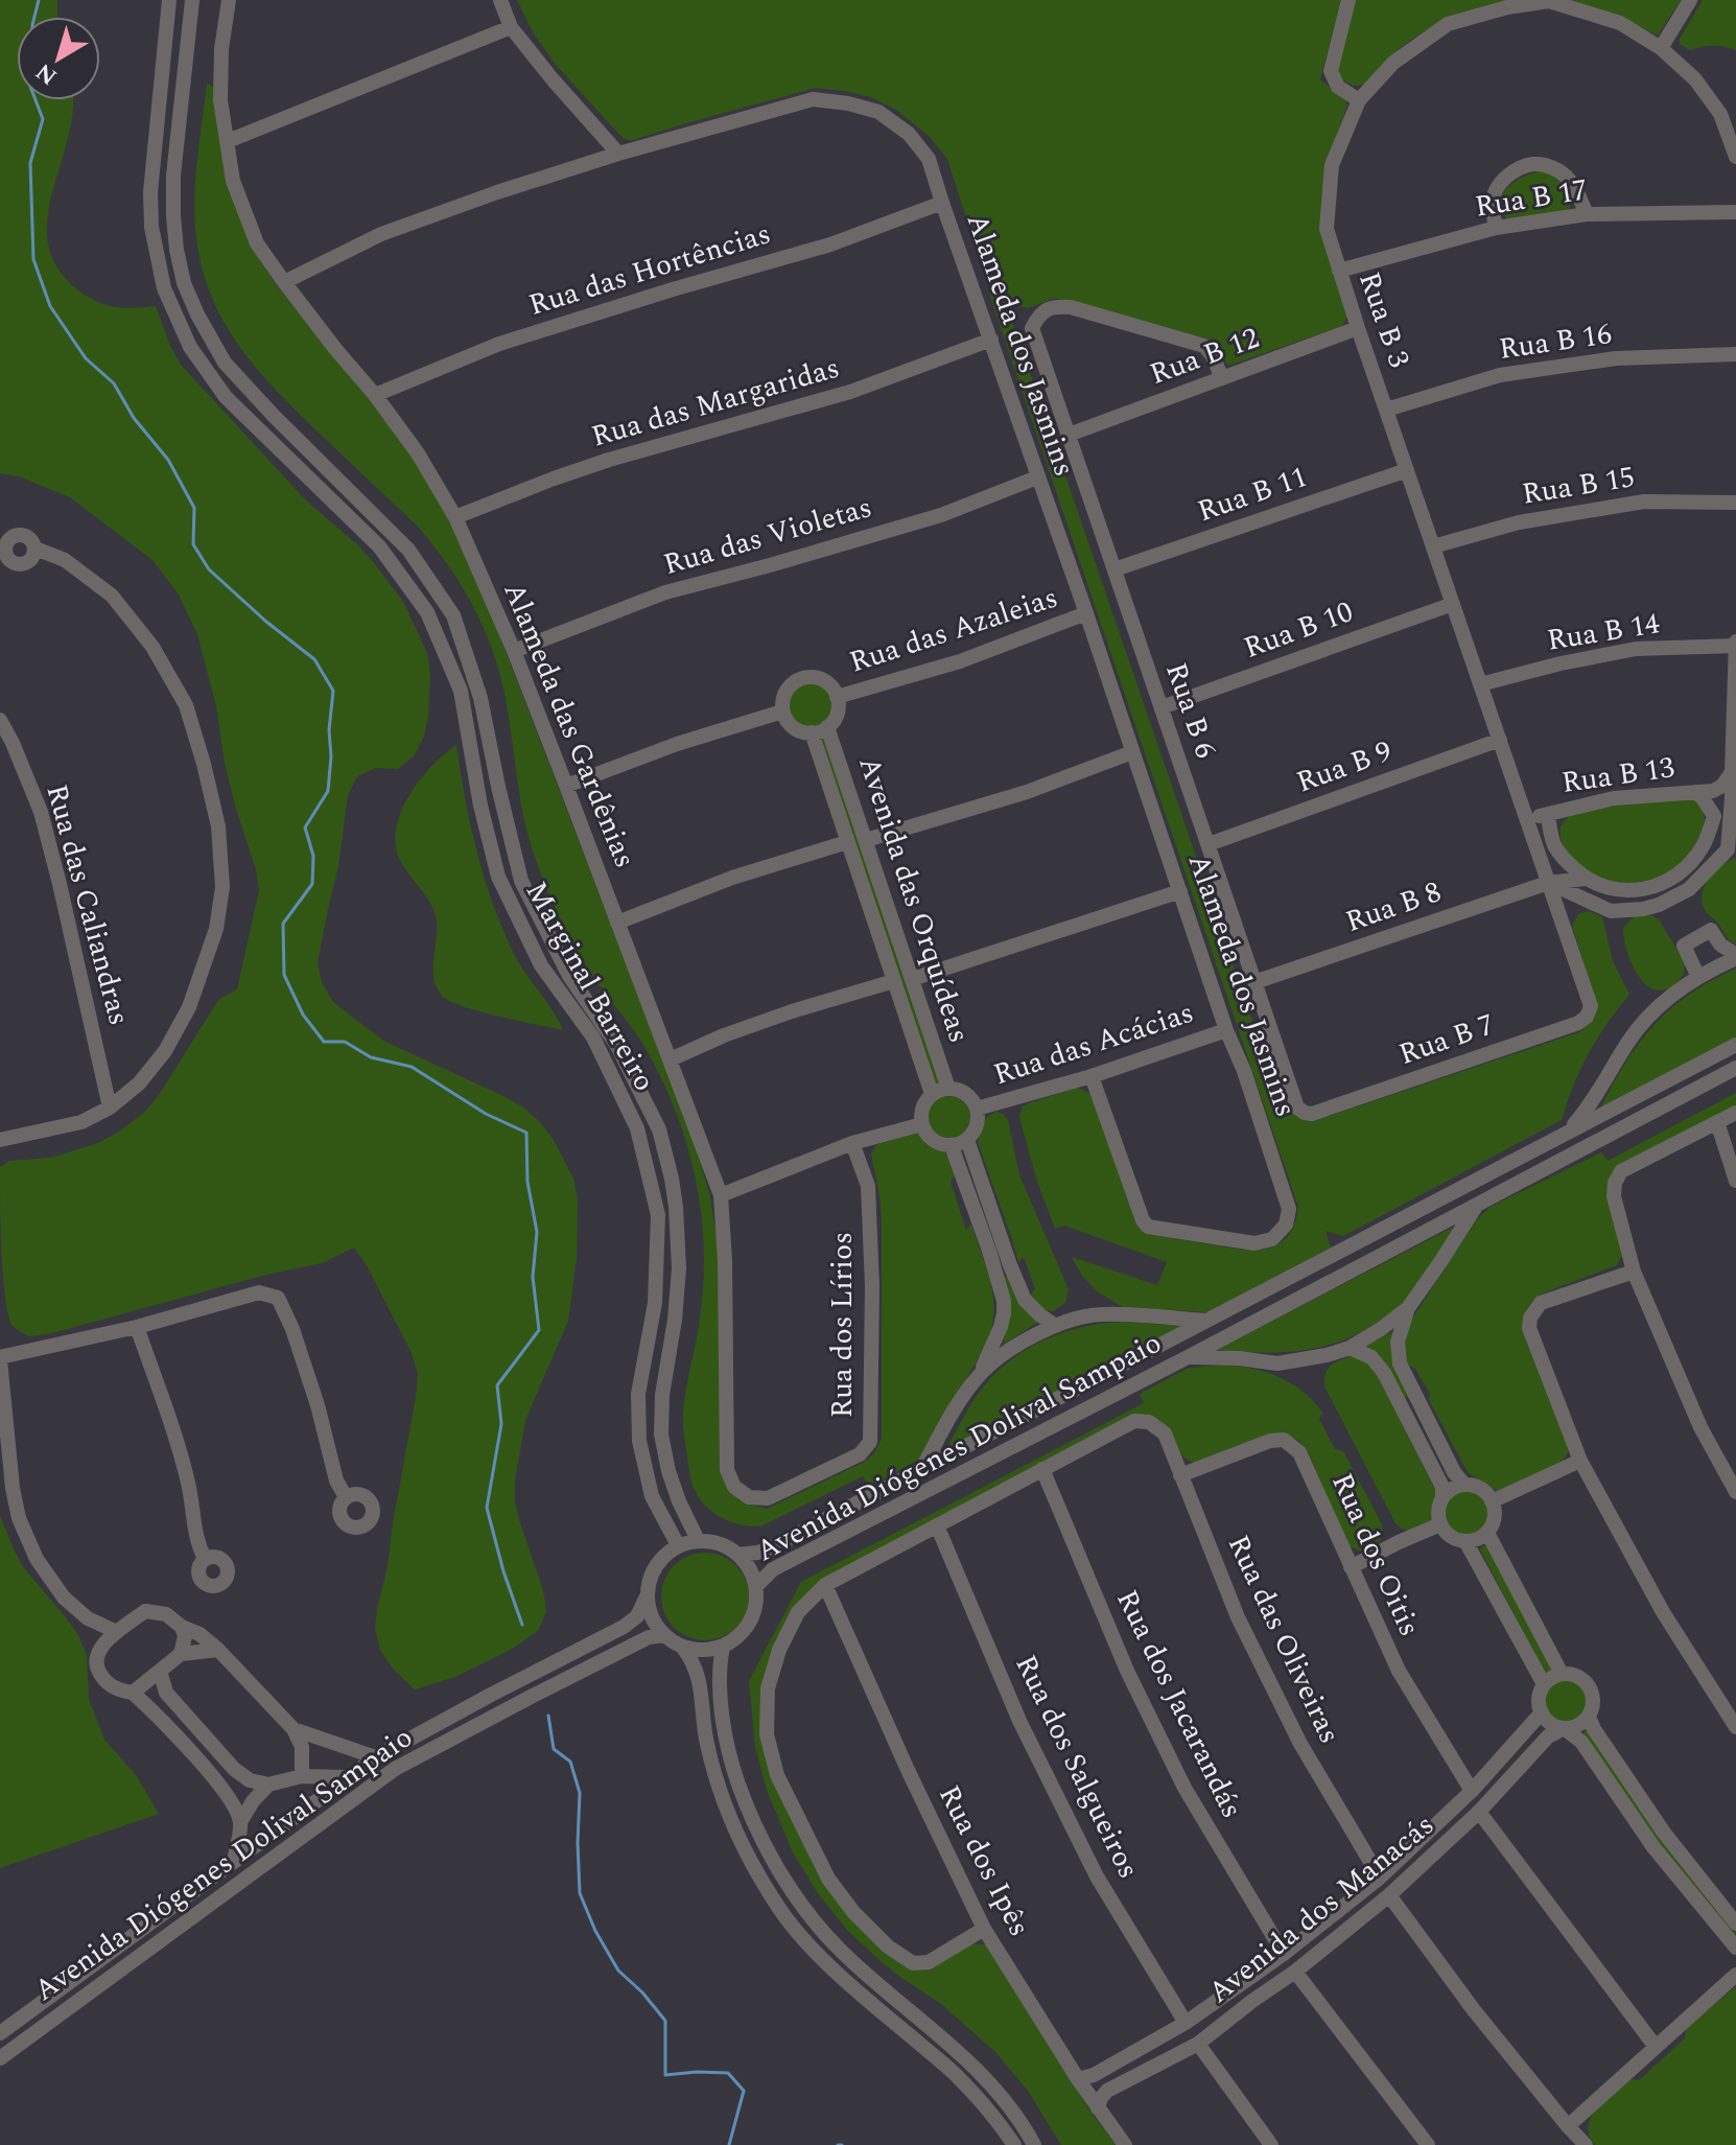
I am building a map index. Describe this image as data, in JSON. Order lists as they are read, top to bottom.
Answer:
{
  "streets": {
    "street": [
      "Rua B 17",
      "Rua das Hortências",
      "Rua B 3",
      "Rua B 16",
      "Alameda dos Jasmins",
      "Rua B 12",
      "Rua das Margaridas",
      "Rua B 15",
      "Rua B 11",
      "Rua das Violetas",
      "Rua das Azaleias",
      "Rua B 10",
      "Rua B 14",
      "Rua B 6",
      "Alameda das Gardênias",
      "Rua B 9",
      "Rua B 13",
      "Avenida das Orquídeas",
      "Rua das Caliandras",
      "Rua B 8",
      "Marginal Barreiro",
      "Rua B 7",
      "Rua das Acácias",
      "Rua dos Lírios",
      "Avenida Diógenes Dolival Sampaio",
      "Rua dos Oitis",
      "Rua das Oliveiras",
      "Rua dos Jacarandás",
      "Rua dos Salgueiros",
      "Rua dos Ipês",
      "Avenida dos Manacás"
    ]
  },
  "crossings": [
    ["Rua B 17", "Rua B 3"],
    ["Rua das Hortências", "Alameda dos Jasmins"],
    ["Rua das Hortências", "Alameda das Gardênias"],
    ["Rua B 3", "Rua B 16"],
    ["Rua B 3", "Rua B 12"],
    ["Rua B 3", "Rua B 15"],
    ["Rua B 3", "Rua B 11"],
    ["Rua B 3", "Rua B 10"],
    ["Rua B 3", "Rua B 14"],
    ["Rua B 3", "Rua B 9"],
    ["Rua B 3", "Rua B 13"],
    ["Rua B 3", "Rua B 8"],
    ["Rua B 3", "Rua B 7"],
    ["Alameda dos Jasmins", "Rua das Margaridas"],
    ["Alameda dos Jasmins", "Rua das Violetas"],
    ["Alameda dos Jasmins", "Rua das Azaleias"],
    ["Alameda dos Jasmins", "Alameda das Gardênias"],
    ["Alameda dos Jasmins", "Rua das Acácias"],
    ["Rua B 12", "Rua B 6"],
    ["Rua das Margaridas", "Alameda das Gardênias"],
    ["Rua B 11", "Rua B 6"],
    ["Rua das Violetas", "Alameda das Gardênias"],
    ["Rua das Azaleias", "Avenida das Orquídeas"],
    ["Rua B 10", "Rua B 6"],
    ["Rua B 6", "Rua B 9"],
    ["Rua B 6", "Rua B 8"],
    ["Rua B 6", "Rua B 7"],
    ["Alameda das Gardênias", "Rua dos Lírios"],
    ["Rua B 13", "Rua B 8"],
    ["Avenida das Orquídeas", "Rua das Acácias"],
    ["Marginal Barreiro", "Avenida Diógenes Dolival Sampaio"],
    ["Rua dos Oitis", "Rua das Oliveiras"],
    ["Rua dos Oitis", "Avenida dos Manacás"],
    ["Rua das Oliveiras", "Rua dos Jacarandás"],
    ["Rua das Oliveiras", "Avenida dos Manacás"],
    ["Rua dos Jacarandás", "Avenida dos Manacás"],
    ["Rua dos Salgueiros", "Avenida dos Manacás"],
    ["Rua dos Ipês", "Avenida dos Manacás"]
  ],
  "north": "bottom left"
}
